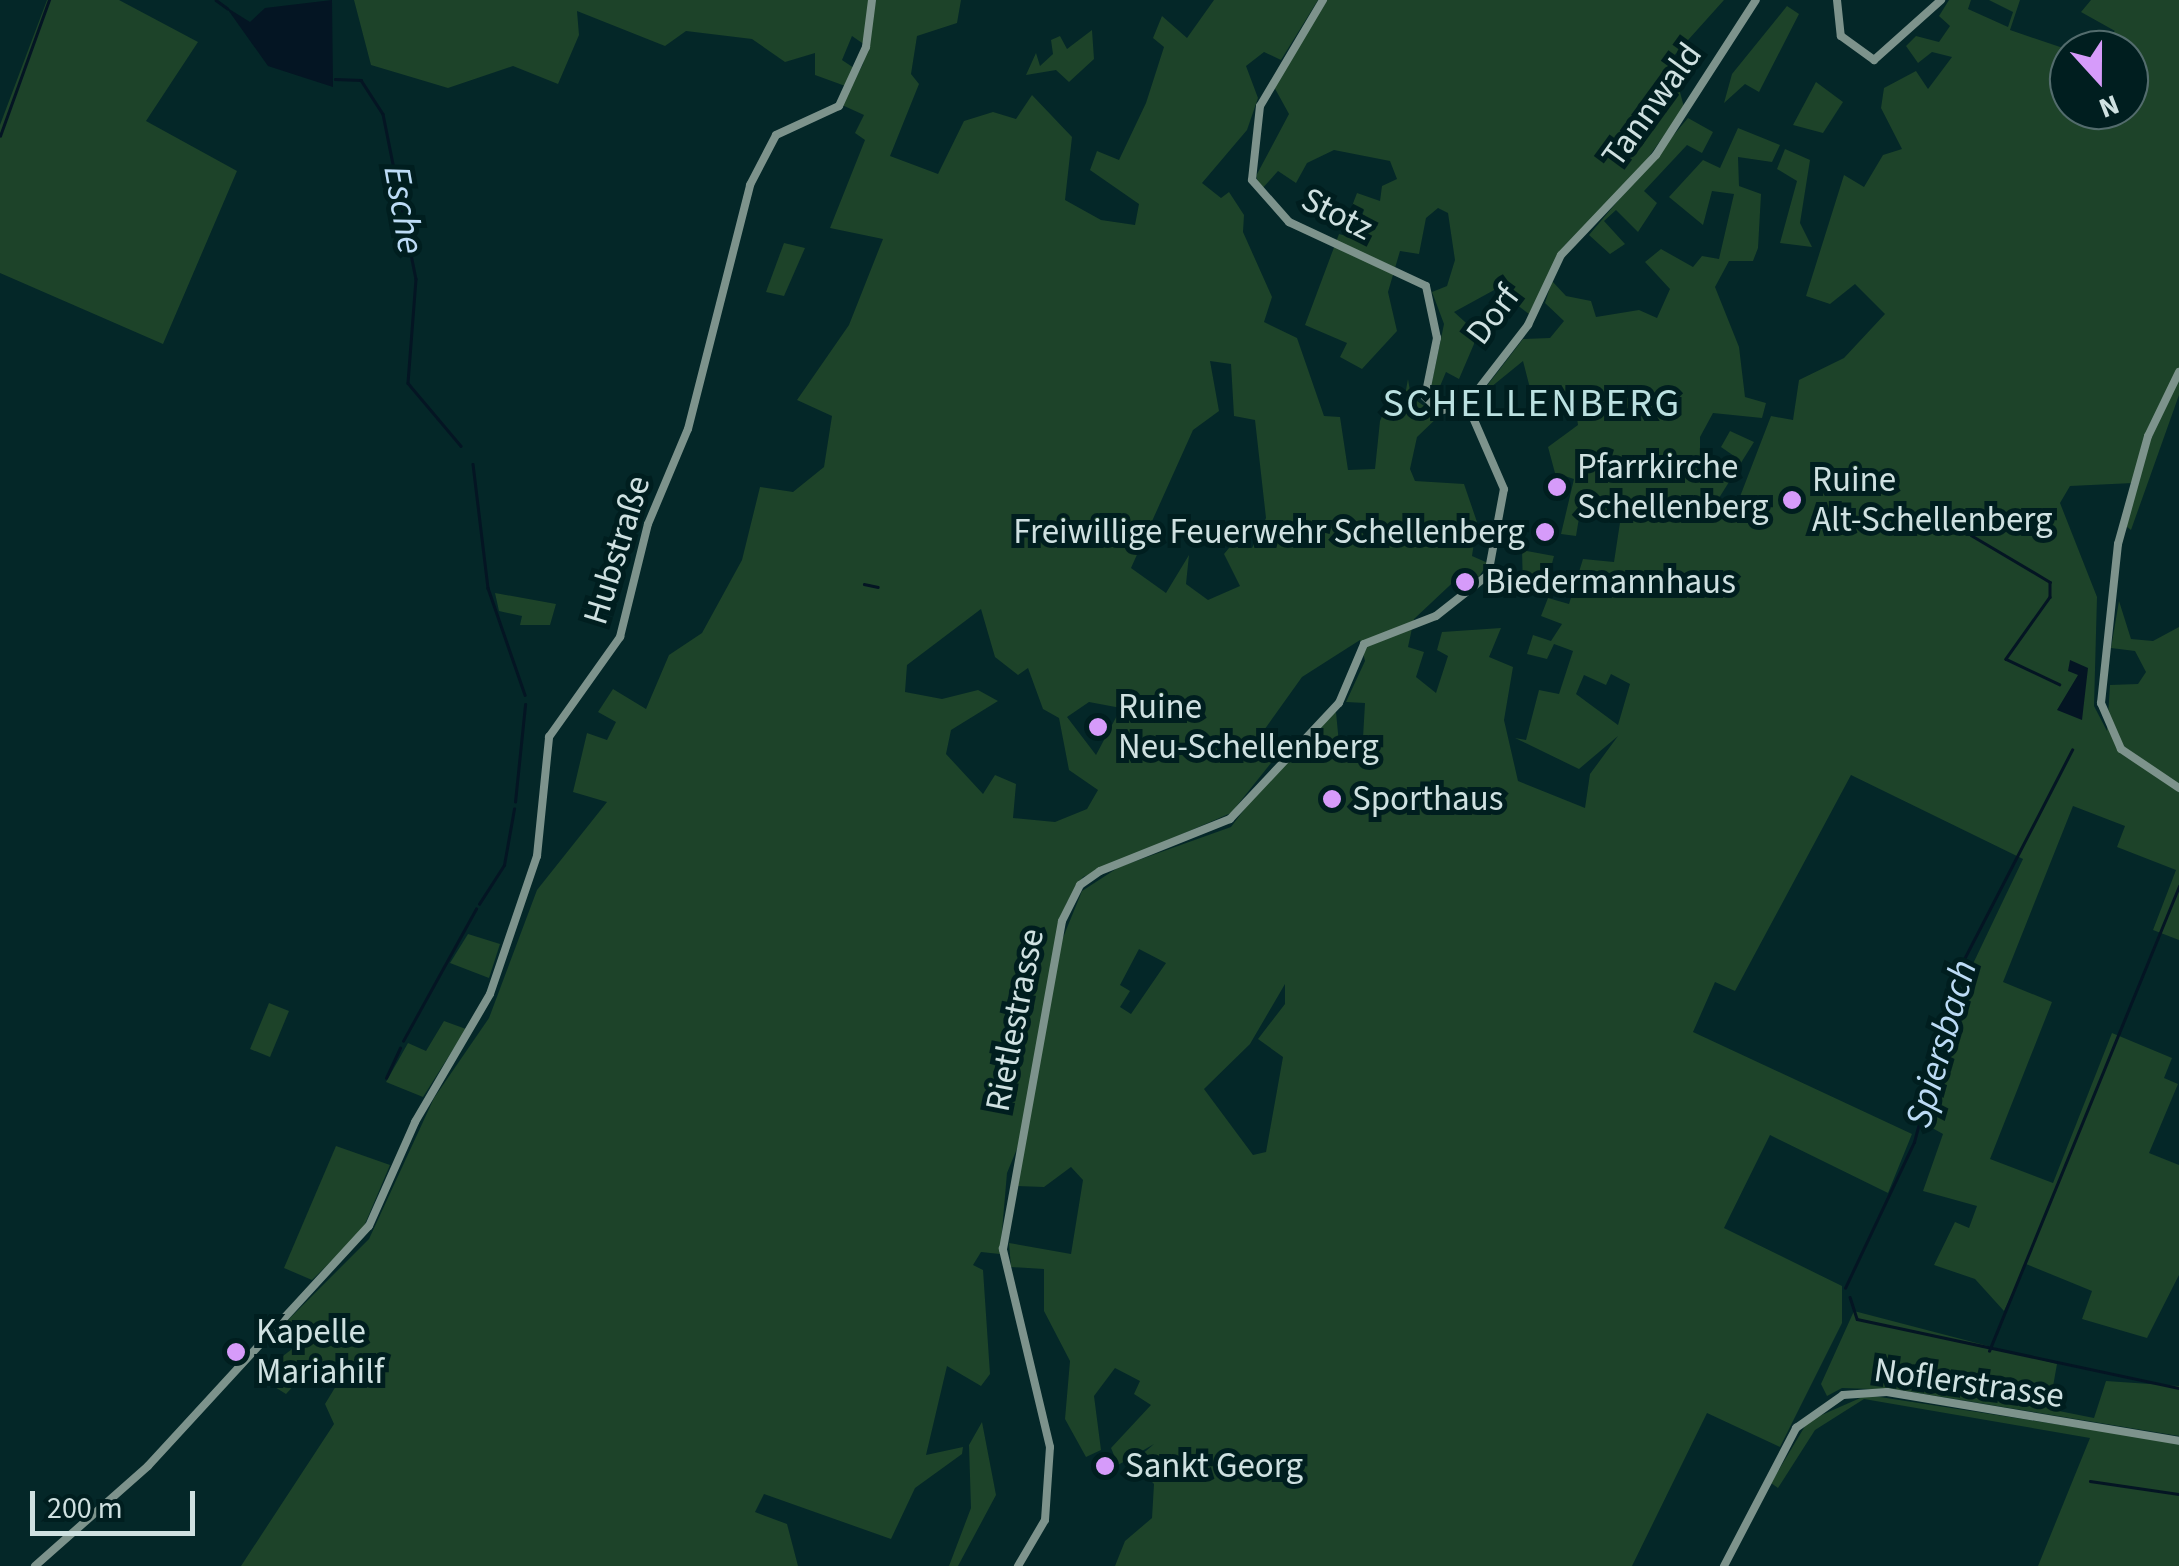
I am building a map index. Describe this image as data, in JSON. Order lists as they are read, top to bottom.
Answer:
{
  "streets": {
    "street": [
      "Tannwald",
      "Stotz",
      "Dorf",
      "Hubstraße",
      "Rietlestrasse",
      "Noflerstrasse"
    ]
  },
  "crossings": [
    ["Tannwald", "Dorf"],
    ["Stotz", "Dorf"],
    ["Stotz", "Rietlestrasse"],
    ["Dorf", "Rietlestrasse"]
  ],
  "districts": ["SCHELLENBERG"],
  "water": ["Esche", "Spiersbach"],
  "places": [
    "Pfarrkirche Schellenberg",
    "Ruine Alt-Schellenberg",
    "Freiwillige Feuerwehr Schellenberg",
    "Biedermannhaus",
    "Ruine Neu-Schellenberg",
    "Sporthaus",
    "Kapelle Mariahilf",
    "Sankt Georg"
  ],
  "scale_bar": "200 m",
  "north": "bottom"
}
